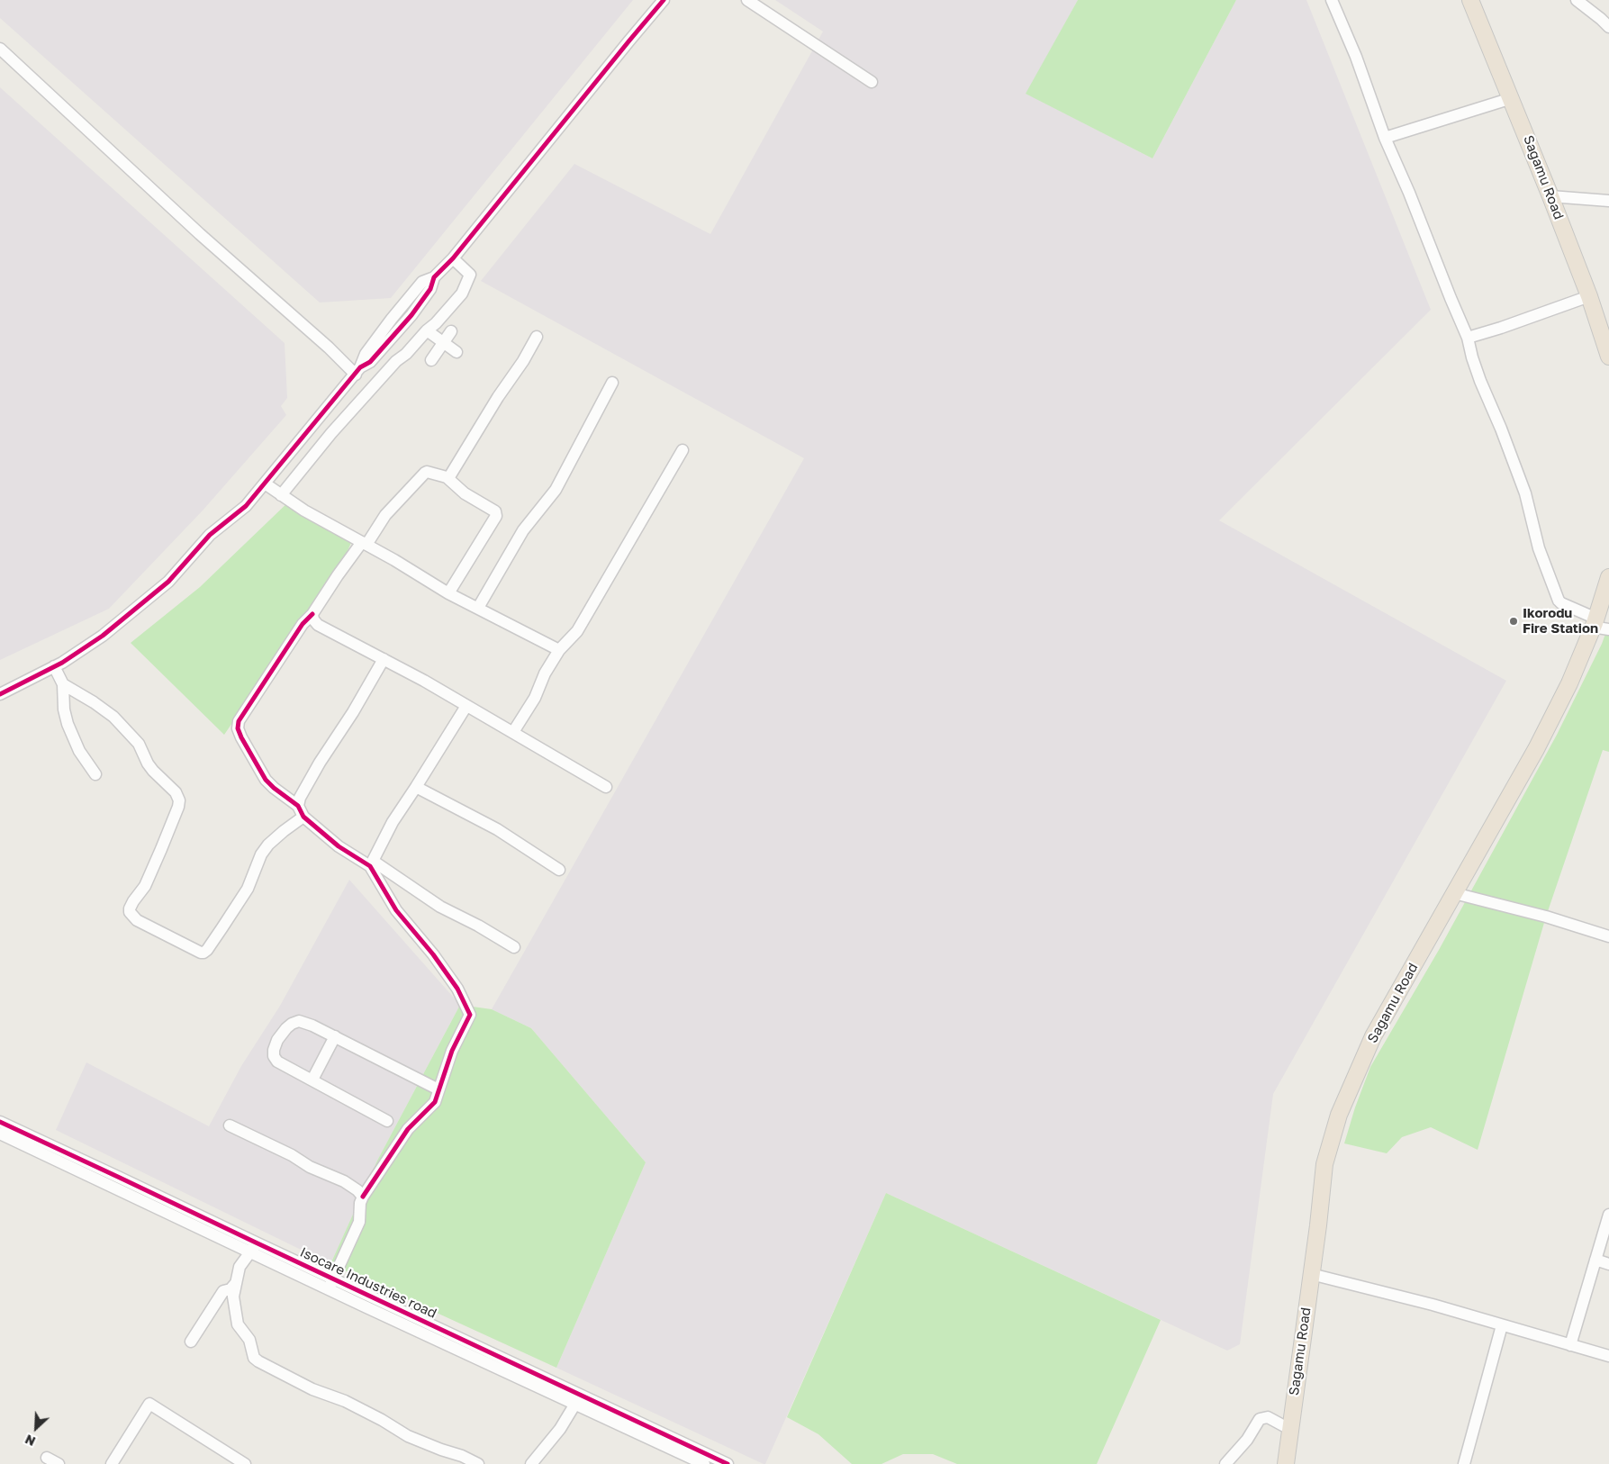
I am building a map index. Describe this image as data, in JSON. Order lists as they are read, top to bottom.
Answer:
{
  "streets": {
    "highway": ["Sagamu Road"],
    "street": ["Isocare Industries road"]
  },
  "places": ["Ikorodu Fire Station"],
  "north": "bottom left"
}
